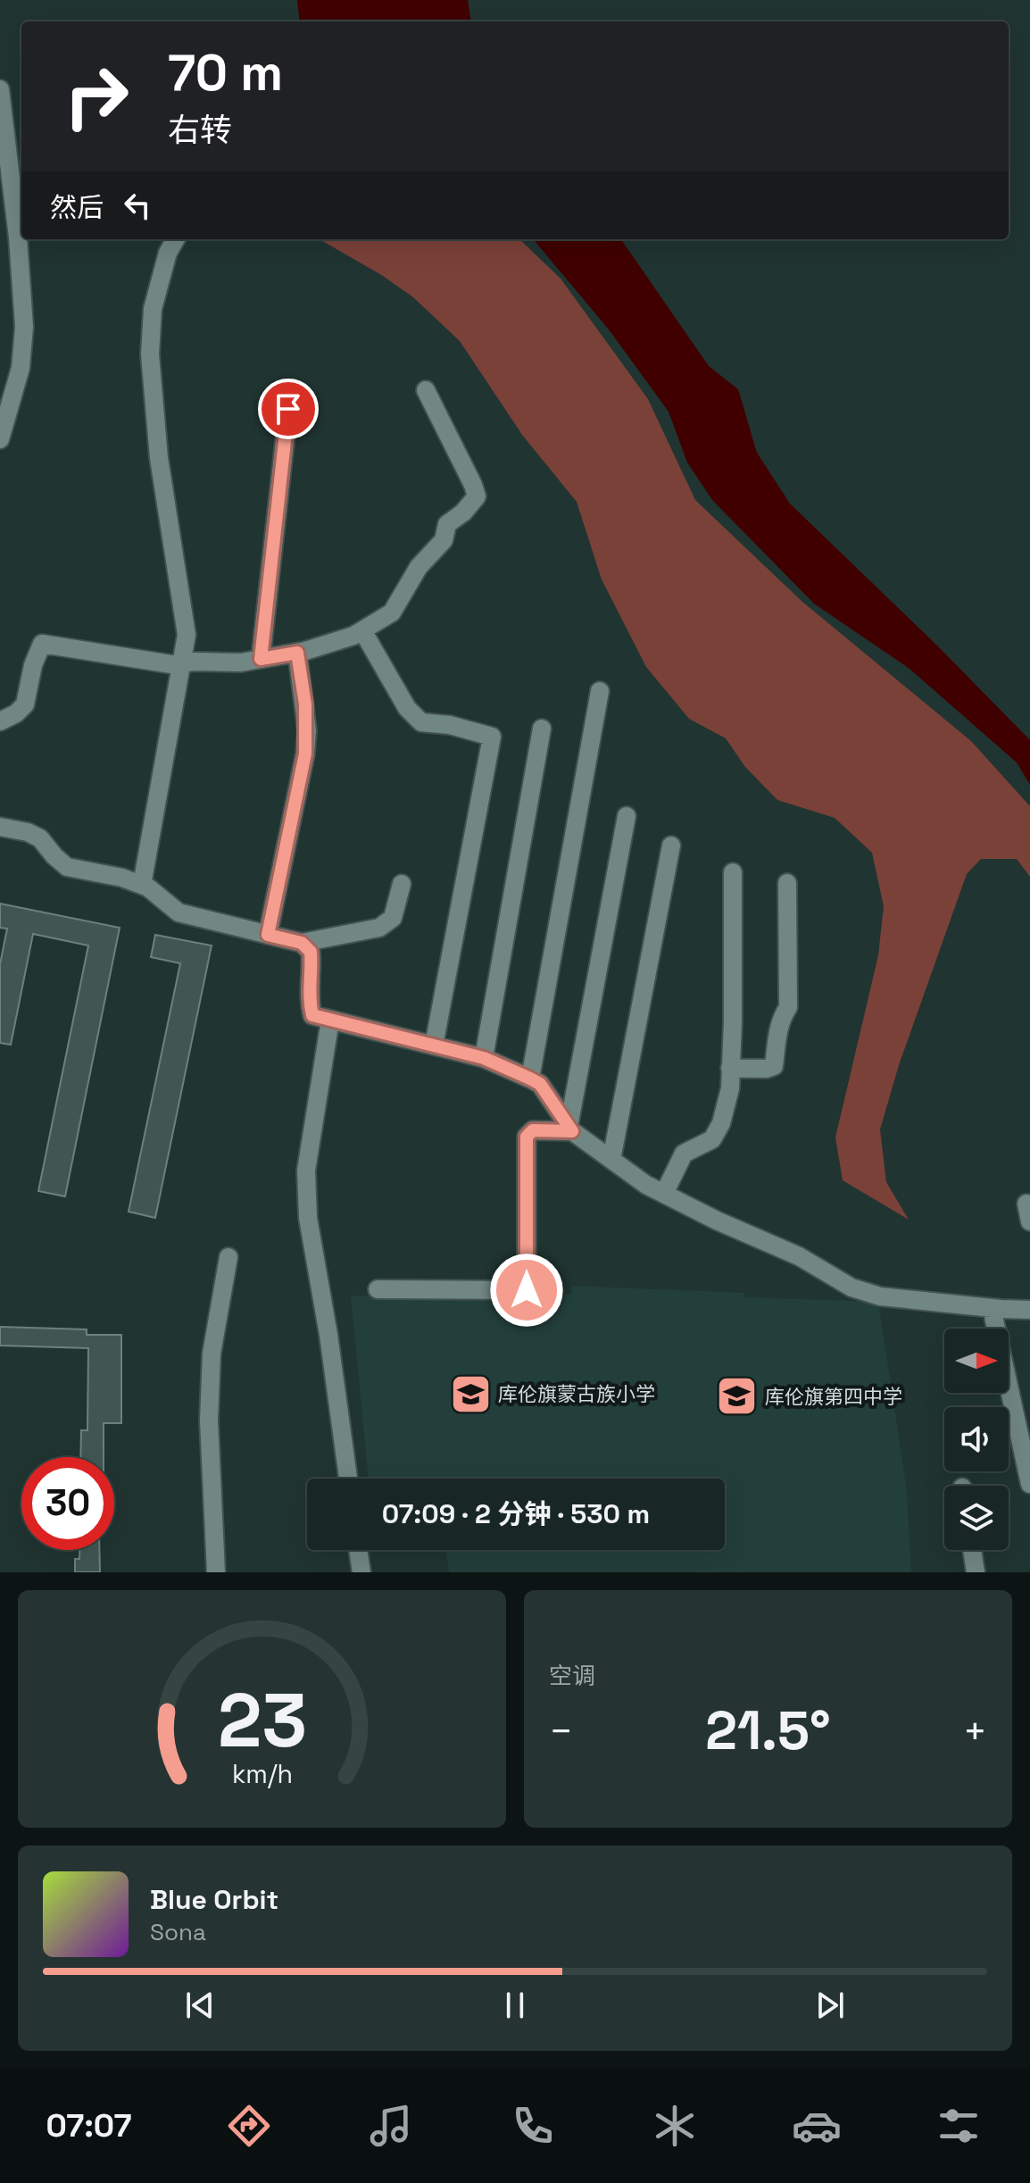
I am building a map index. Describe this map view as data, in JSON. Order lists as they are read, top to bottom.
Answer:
{
  "places": {
    "school or university": ["库伦旗蒙古族小学", "库伦旗第四中学"]
  },
  "north": "right",
  "page": {
    "turn": ["70 m", "右转"],
    "then": "然后",
    "limit": "30",
    "trip": "07:09 · 2 分钟 · 530 m",
    "tile": "空调",
    "heat": ["−", "21.5°", "+"],
    "song": ["Blue Orbit", "Sona"],
    "tabs": "07:07",
    "gauge": ["23", "km/h"]
  }
}
